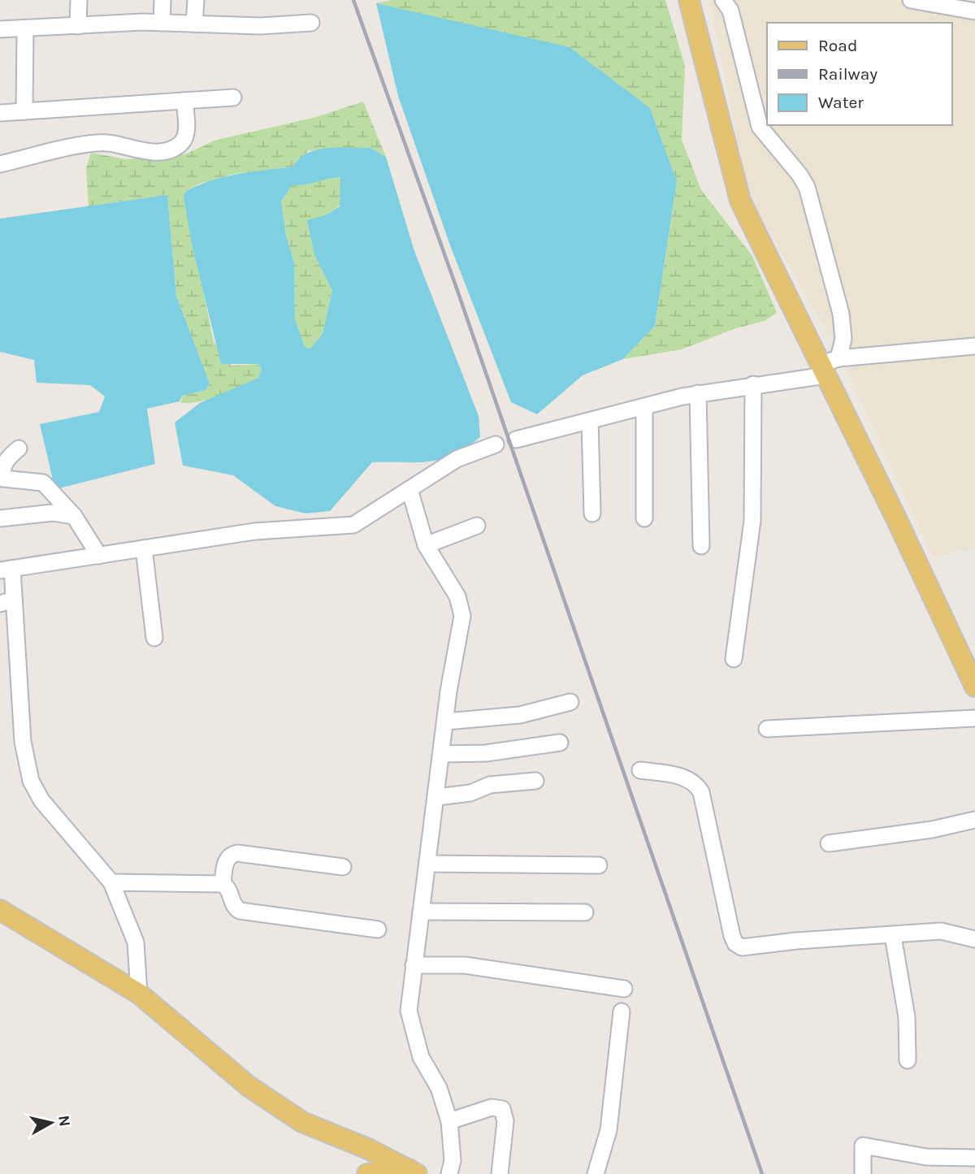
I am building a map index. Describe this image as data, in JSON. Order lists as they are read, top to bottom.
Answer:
{
  "legend": ["Road", "Railway", "Water"],
  "north": "right"
}
